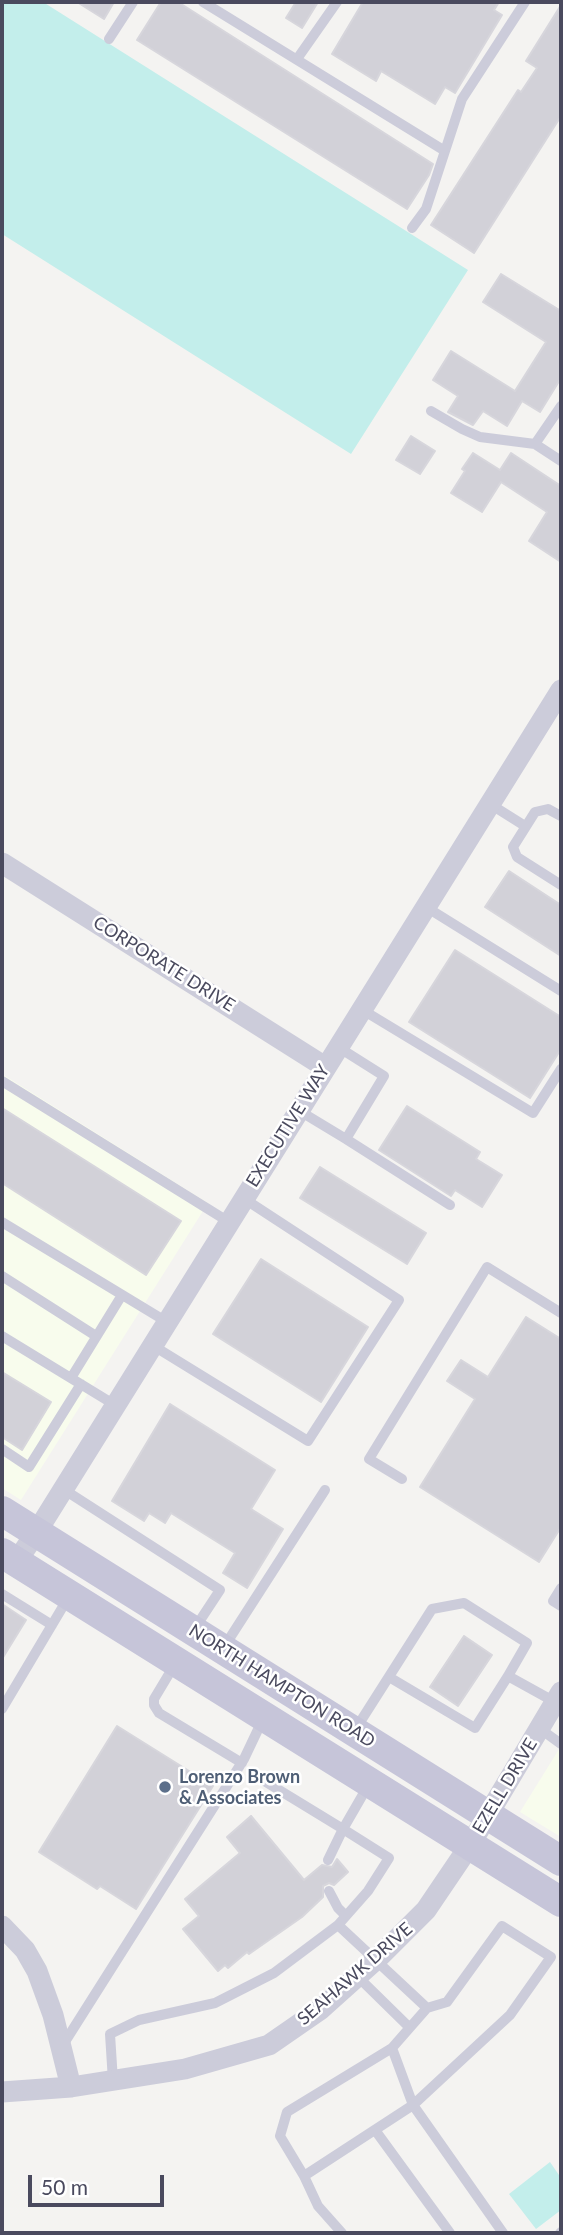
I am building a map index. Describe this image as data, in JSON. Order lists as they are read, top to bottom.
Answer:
{
  "streets": {
    "main road": ["NORTH HAMPTON ROAD"],
    "street": [
      "CORPORATE DRIVE",
      "EXECUTIVE WAY",
      "EZELL DRIVE",
      "SEAHAWK DRIVE"
    ]
  },
  "crossings": [
    ["CORPORATE DRIVE", "EXECUTIVE WAY"],
    ["EXECUTIVE WAY", "NORTH HAMPTON ROAD"],
    ["NORTH HAMPTON ROAD", "EZELL DRIVE"],
    ["NORTH HAMPTON ROAD", "SEAHAWK DRIVE"],
    ["EZELL DRIVE", "SEAHAWK DRIVE"]
  ],
  "places": ["Lorenzo Brown & Associates"],
  "scale_bar": "50 m"
}
